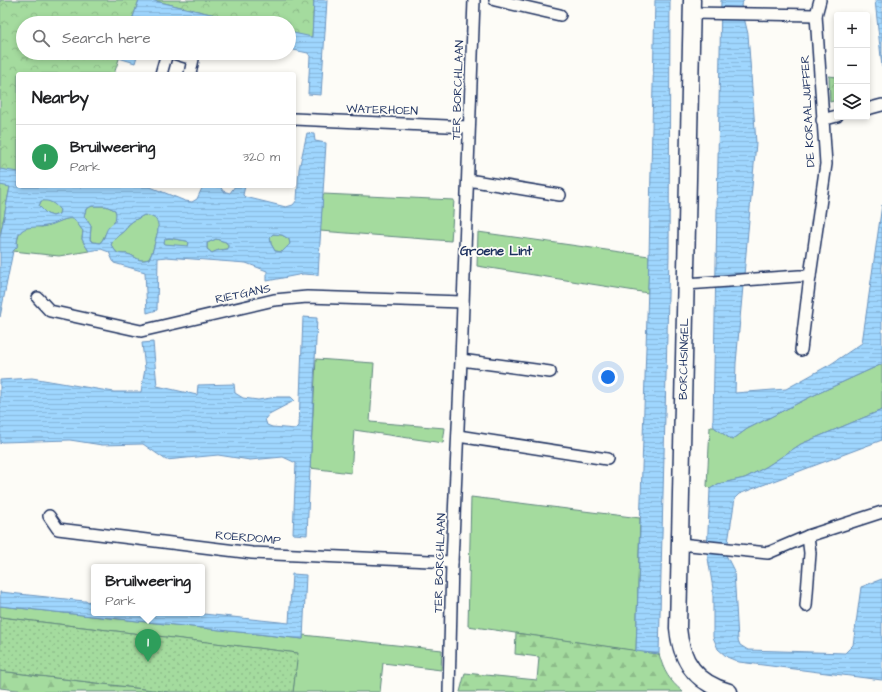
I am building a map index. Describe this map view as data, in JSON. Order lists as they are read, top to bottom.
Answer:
{
  "streets": {
    "main road": ["BORCHSINGEL"],
    "street": [
      "TER BORCHLAAN",
      "WATERHOEN",
      "DE KORAALJUFFER",
      "RIETGANS",
      "ROERDOMP"
    ]
  },
  "crossings": [
    ["TER BORCHLAAN", "WATERHOEN"],
    ["TER BORCHLAAN", "RIETGANS"],
    ["TER BORCHLAAN", "ROERDOMP"]
  ],
  "districts": ["Groene Lint"],
  "page": {
    "map_buttons": ["+", "−"],
    "search": "Search here",
    "heading": "Nearby",
    "list": [
      {
        "mark": "1",
        "name": "Bruilweering",
        "note": "Park",
        "value": "320 m"
      }
    ],
    "popup": ["Bruilweering", "Park"],
    "pins": "1"
  }
}
